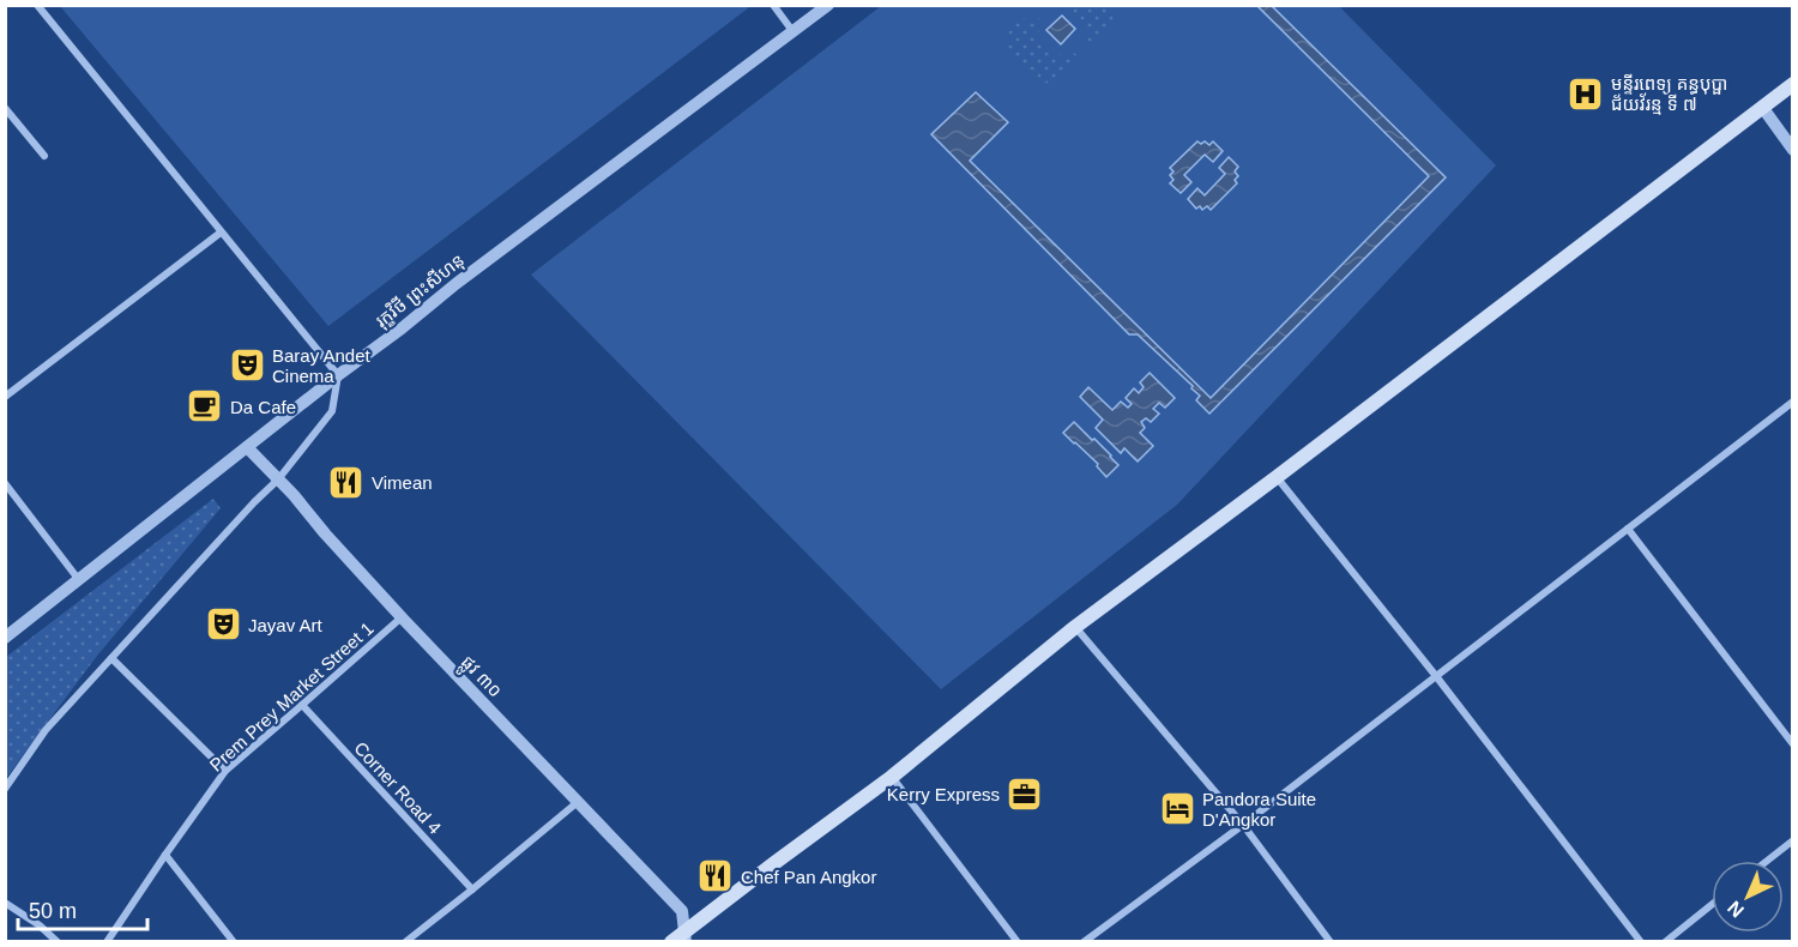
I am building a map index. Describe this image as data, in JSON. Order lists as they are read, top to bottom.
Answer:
{
  "streets": {
    "street": [
      "រុក្ខវិថី ព្រះសីហនុ",
      "ផ្លូវ ៣០",
      "Prem Prey Market Street 1",
      "Corner Road 4"
    ]
  },
  "crossings": [
    ["រុក្ខវិថី ព្រះសីហនុ", "ផ្លូវ ៣០"],
    ["ផ្លូវ ៣០", "Prem Prey Market Street 1"],
    ["Prem Prey Market Street 1", "Corner Road 4"]
  ],
  "places": {
    "hospital": ["មន្ទីរពេទ្យ គន្ធបុប្ផា ជ័យវ័រន្ម ទី ៧"],
    "theatre": ["Baray Andet Cinema", "Jayav Art"],
    "cafe": ["Da Cafe"],
    "restaurant": ["Vimean", "Chef Pan Angkor"],
    "office": ["Kerry Express"],
    "hotel": ["Pandora Suite D'Angkor"]
  },
  "scale_bar": "50 m",
  "north": "bottom left"
}
